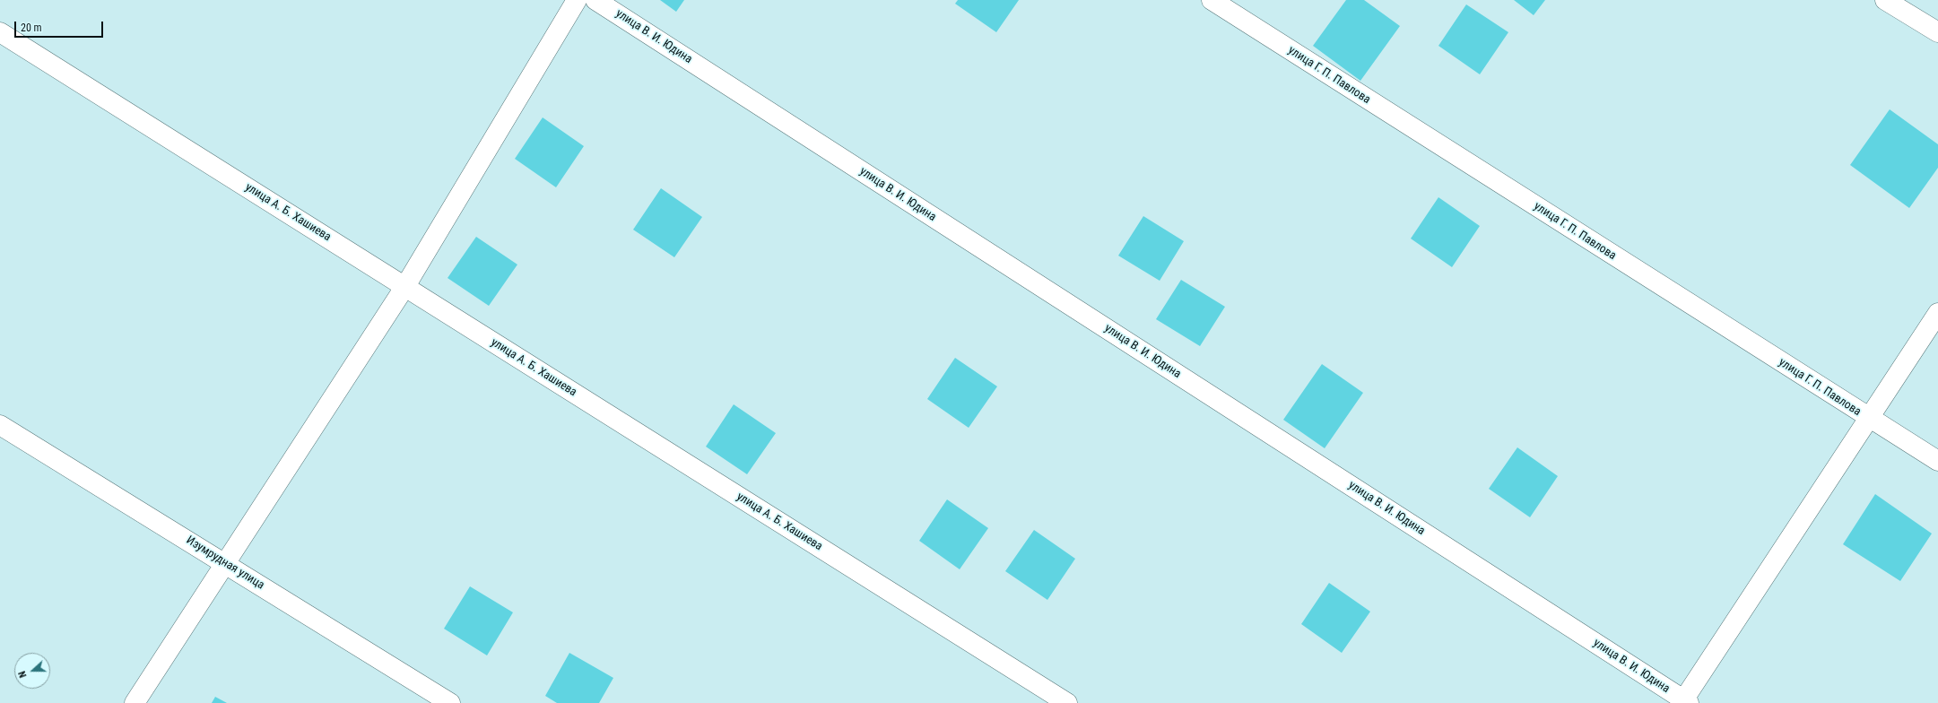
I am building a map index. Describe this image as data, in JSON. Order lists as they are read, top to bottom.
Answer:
{
  "streets": {
    "street": [
      "улица В. И. Юдина",
      "улица Г. П. Павлова",
      "улица А. Б. Хашиева",
      "Изумрудная улица"
    ]
  },
  "scale_bar": "20 m",
  "north": "left"
}
